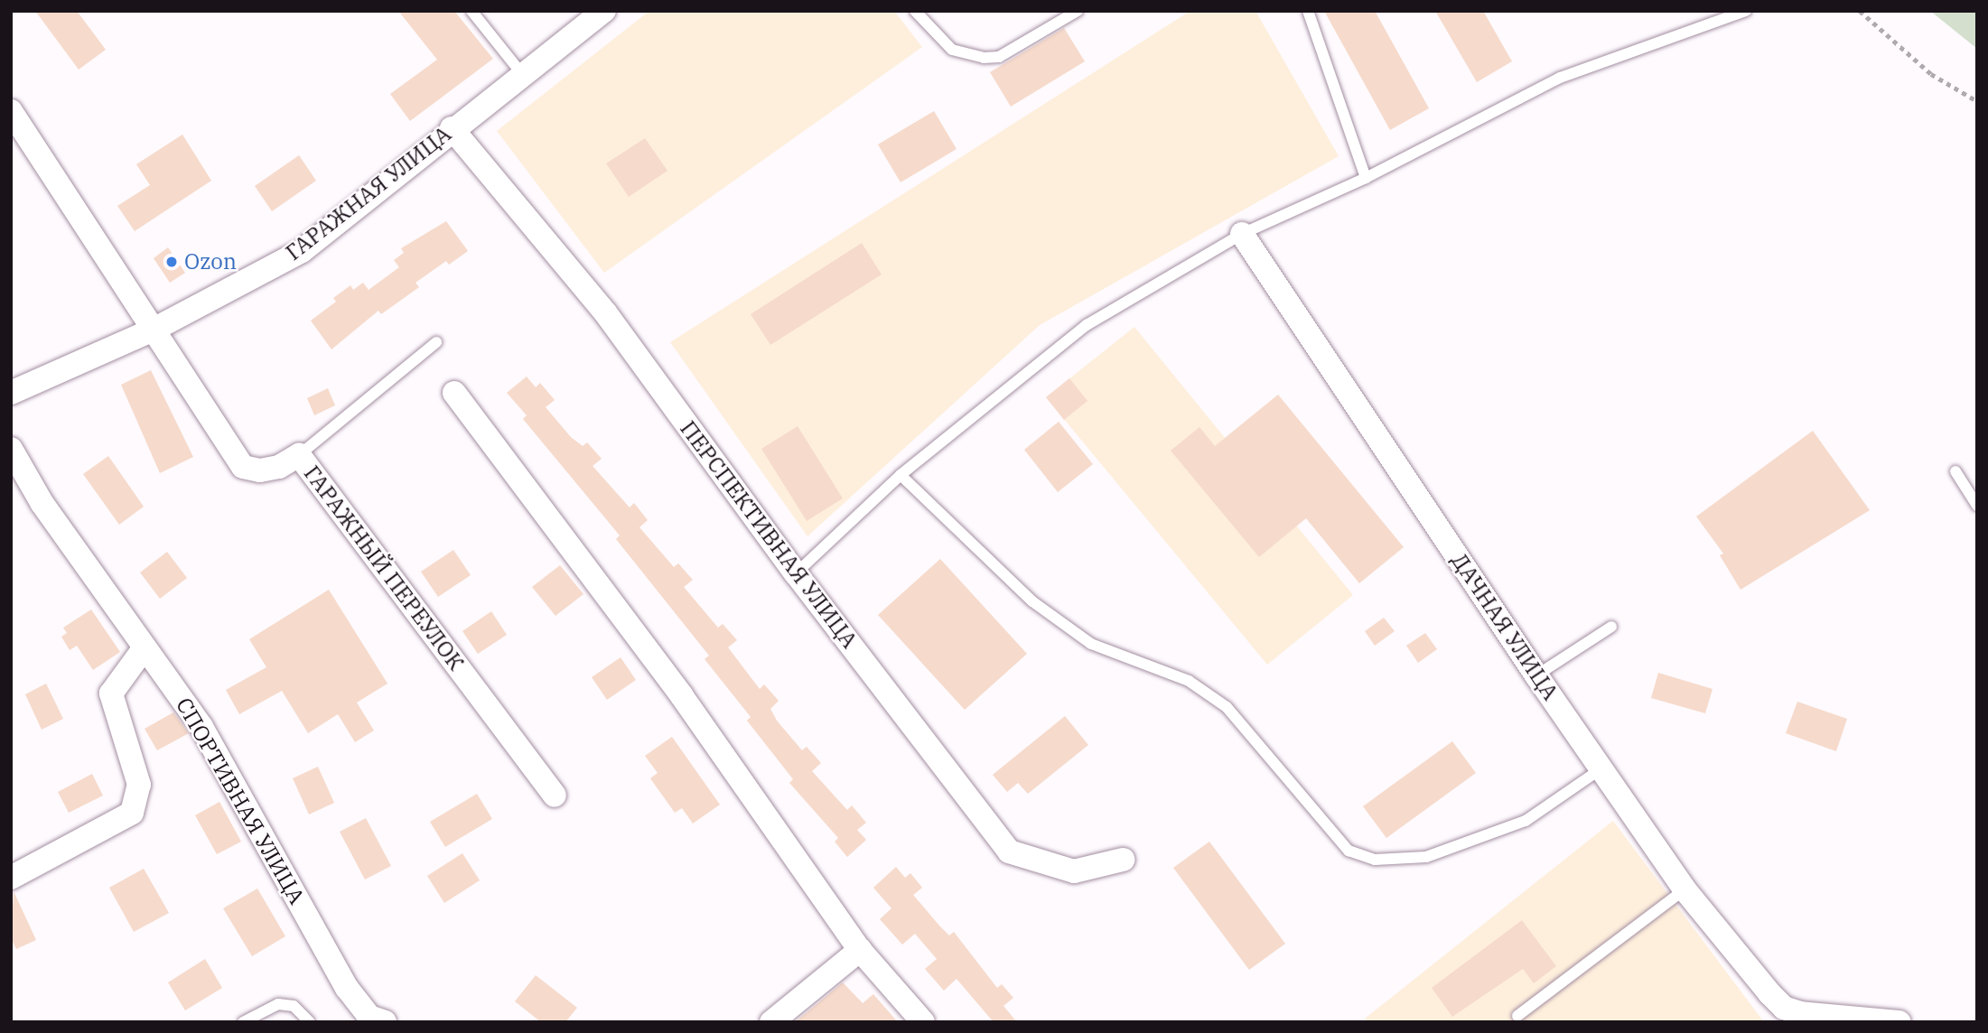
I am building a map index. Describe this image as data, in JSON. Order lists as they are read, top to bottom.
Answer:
{
  "streets": {
    "street": [
      "ГАРАЖНАЯ УЛИЦА",
      "ПЕРСПЕКТИВНАЯ УЛИЦА",
      "ГАРАЖНЫЙ ПЕРЕУЛОК",
      "ДАЧНАЯ УЛИЦА",
      "СПОРТИВНАЯ УЛИЦА"
    ]
  },
  "crossings": [
    ["ГАРАЖНАЯ УЛИЦА", "ПЕРСПЕКТИВНАЯ УЛИЦА"],
    ["ГАРАЖНАЯ УЛИЦА", "ГАРАЖНЫЙ ПЕРЕУЛОК"]
  ],
  "places": ["Ozon"]
}
